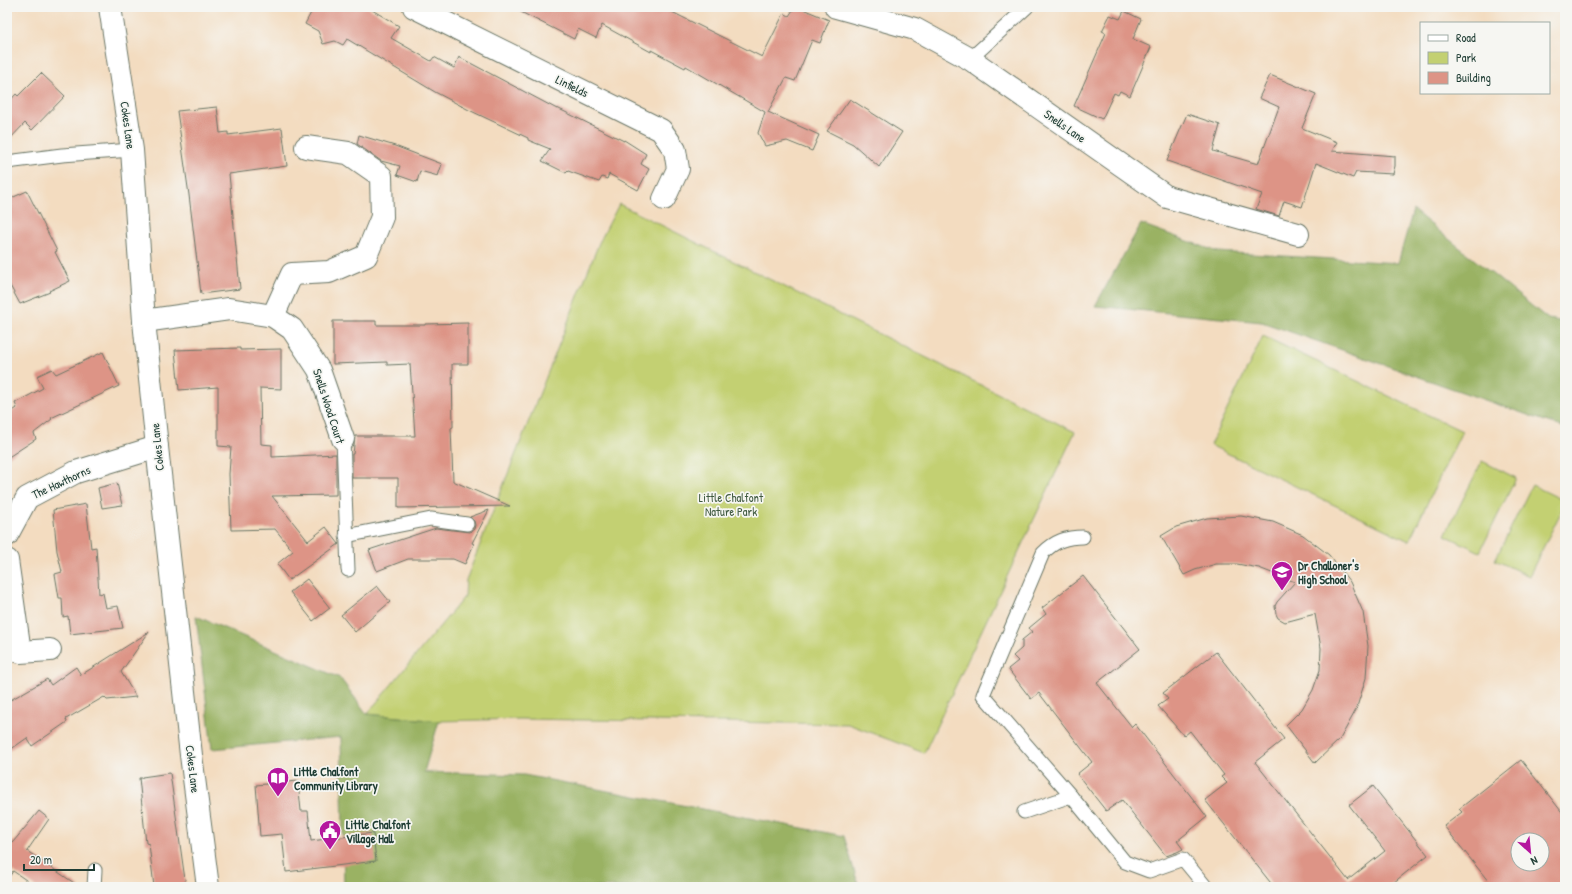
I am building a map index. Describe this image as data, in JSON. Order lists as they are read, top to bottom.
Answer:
{
  "streets": {
    "street": [
      "Linfields",
      "Cokes Lane",
      "Snells Lane",
      "Snells Wood Court",
      "The Hawthorns"
    ]
  },
  "crossings": [
    ["Cokes Lane", "Snells Wood Court"],
    ["Cokes Lane", "The Hawthorns"]
  ],
  "parks": ["Little Chalfont Nature Park"],
  "places": {
    "school or university": ["Dr Challoner's High School"],
    "library": ["Little Chalfont Community Library"],
    "public building": ["Little Chalfont Village Hall"]
  },
  "legend": ["Road", "Park", "Building"],
  "scale_bar": "20 m",
  "north": "bottom right"
}
